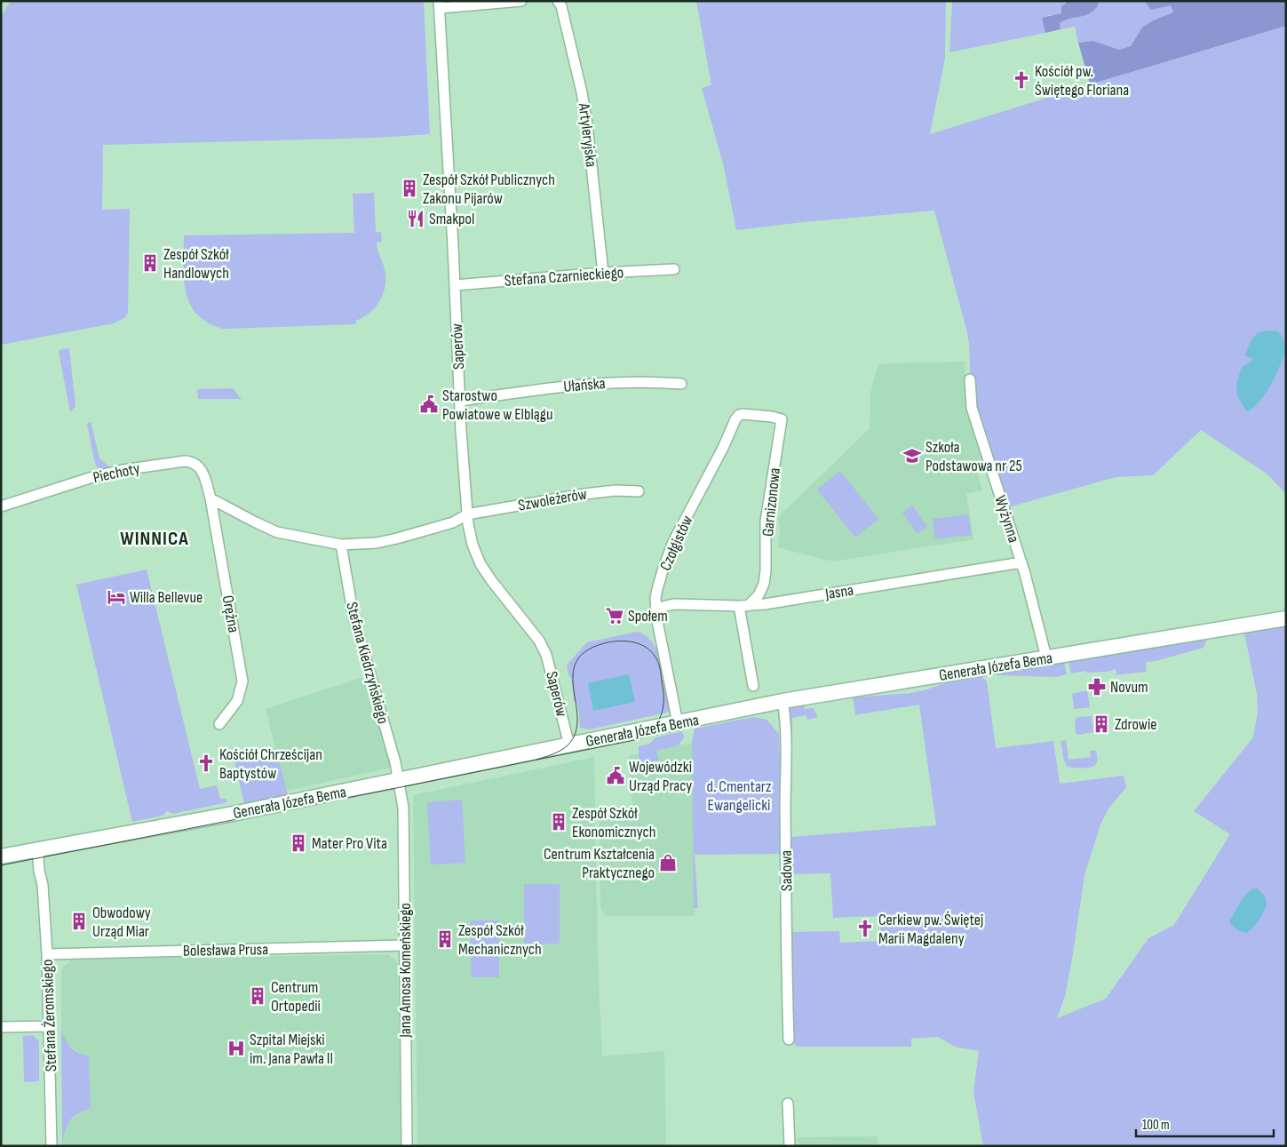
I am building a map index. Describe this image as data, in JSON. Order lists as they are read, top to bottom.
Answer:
{
  "streets": {
    "street": [
      "Artyleryjska",
      "Stefana Czarnieckiego",
      "Saperów",
      "Ułańska",
      "Piechoty",
      "Szwoleżerów",
      "Garnizonowa",
      "Wyżynna",
      "Czołgistów",
      "Jasna",
      "Orężna",
      "Stefana Kiedrzyńskiego",
      "Generała Józefa Bema",
      "Sadowa",
      "Bolesława Prusa",
      "Jana Amosa Komeńskiego",
      "Stefana Żeromskiego"
    ]
  },
  "crossings": [
    ["Artyleryjska", "Stefana Czarnieckiego"],
    ["Stefana Czarnieckiego", "Saperów"],
    ["Saperów", "Ułańska"],
    ["Saperów", "Szwoleżerów"],
    ["Saperów", "Generała Józefa Bema"],
    ["Piechoty", "Szwoleżerów"],
    ["Piechoty", "Orężna"],
    ["Szwoleżerów", "Orężna"],
    ["Szwoleżerów", "Stefana Kiedrzyńskiego"],
    ["Garnizonowa", "Czołgistów"],
    ["Garnizonowa", "Jasna"],
    ["Wyżynna", "Jasna"],
    ["Wyżynna", "Generała Józefa Bema"],
    ["Czołgistów", "Jasna"],
    ["Czołgistów", "Generała Józefa Bema"],
    ["Stefana Kiedrzyńskiego", "Generała Józefa Bema"],
    ["Stefana Kiedrzyńskiego", "Jana Amosa Komeńskiego"],
    ["Generała Józefa Bema", "Sadowa"],
    ["Generała Józefa Bema", "Stefana Żeromskiego"],
    ["Bolesława Prusa", "Jana Amosa Komeńskiego"],
    ["Bolesława Prusa", "Stefana Żeromskiego"]
  ],
  "districts": ["WINNICA"],
  "parks": ["d. Cmentarz Ewangelicki"],
  "places": {
    "church": ["Kościół pw. Świętego Floriana", "Kościół Chrześcijan Baptystów", "Cerkiew pw. Świętej Marii Magdaleny"],
    "building": [
      "Zespół Szkół Publicznych Zakonu Pijarów",
      "Zespół Szkół Handlowych",
      "Zdrowie",
      "Zespół Szkół Ekonomicznych",
      "Mater Pro Vita",
      "Obwodowy Urząd Miar",
      "Zespół Szkół Mechanicznych",
      "Centrum Ortopedii"
    ],
    "restaurant": ["Smakpol"],
    "public building": ["Starostwo Powiatowe w Elblągu", "Wojewódzki Urząd Pracy"],
    "school or university": ["Szkoła Podstawowa nr 25"],
    "hotel": ["Willa Bellevue"],
    "supermarket": ["Społem"],
    "pharmacy": ["Novum"],
    "shop": ["Centrum Kształcenia Praktycznego"],
    "hospital": ["Szpital Miejski im. Jana Pawła II"]
  },
  "scale_bar": "100 m"
}
